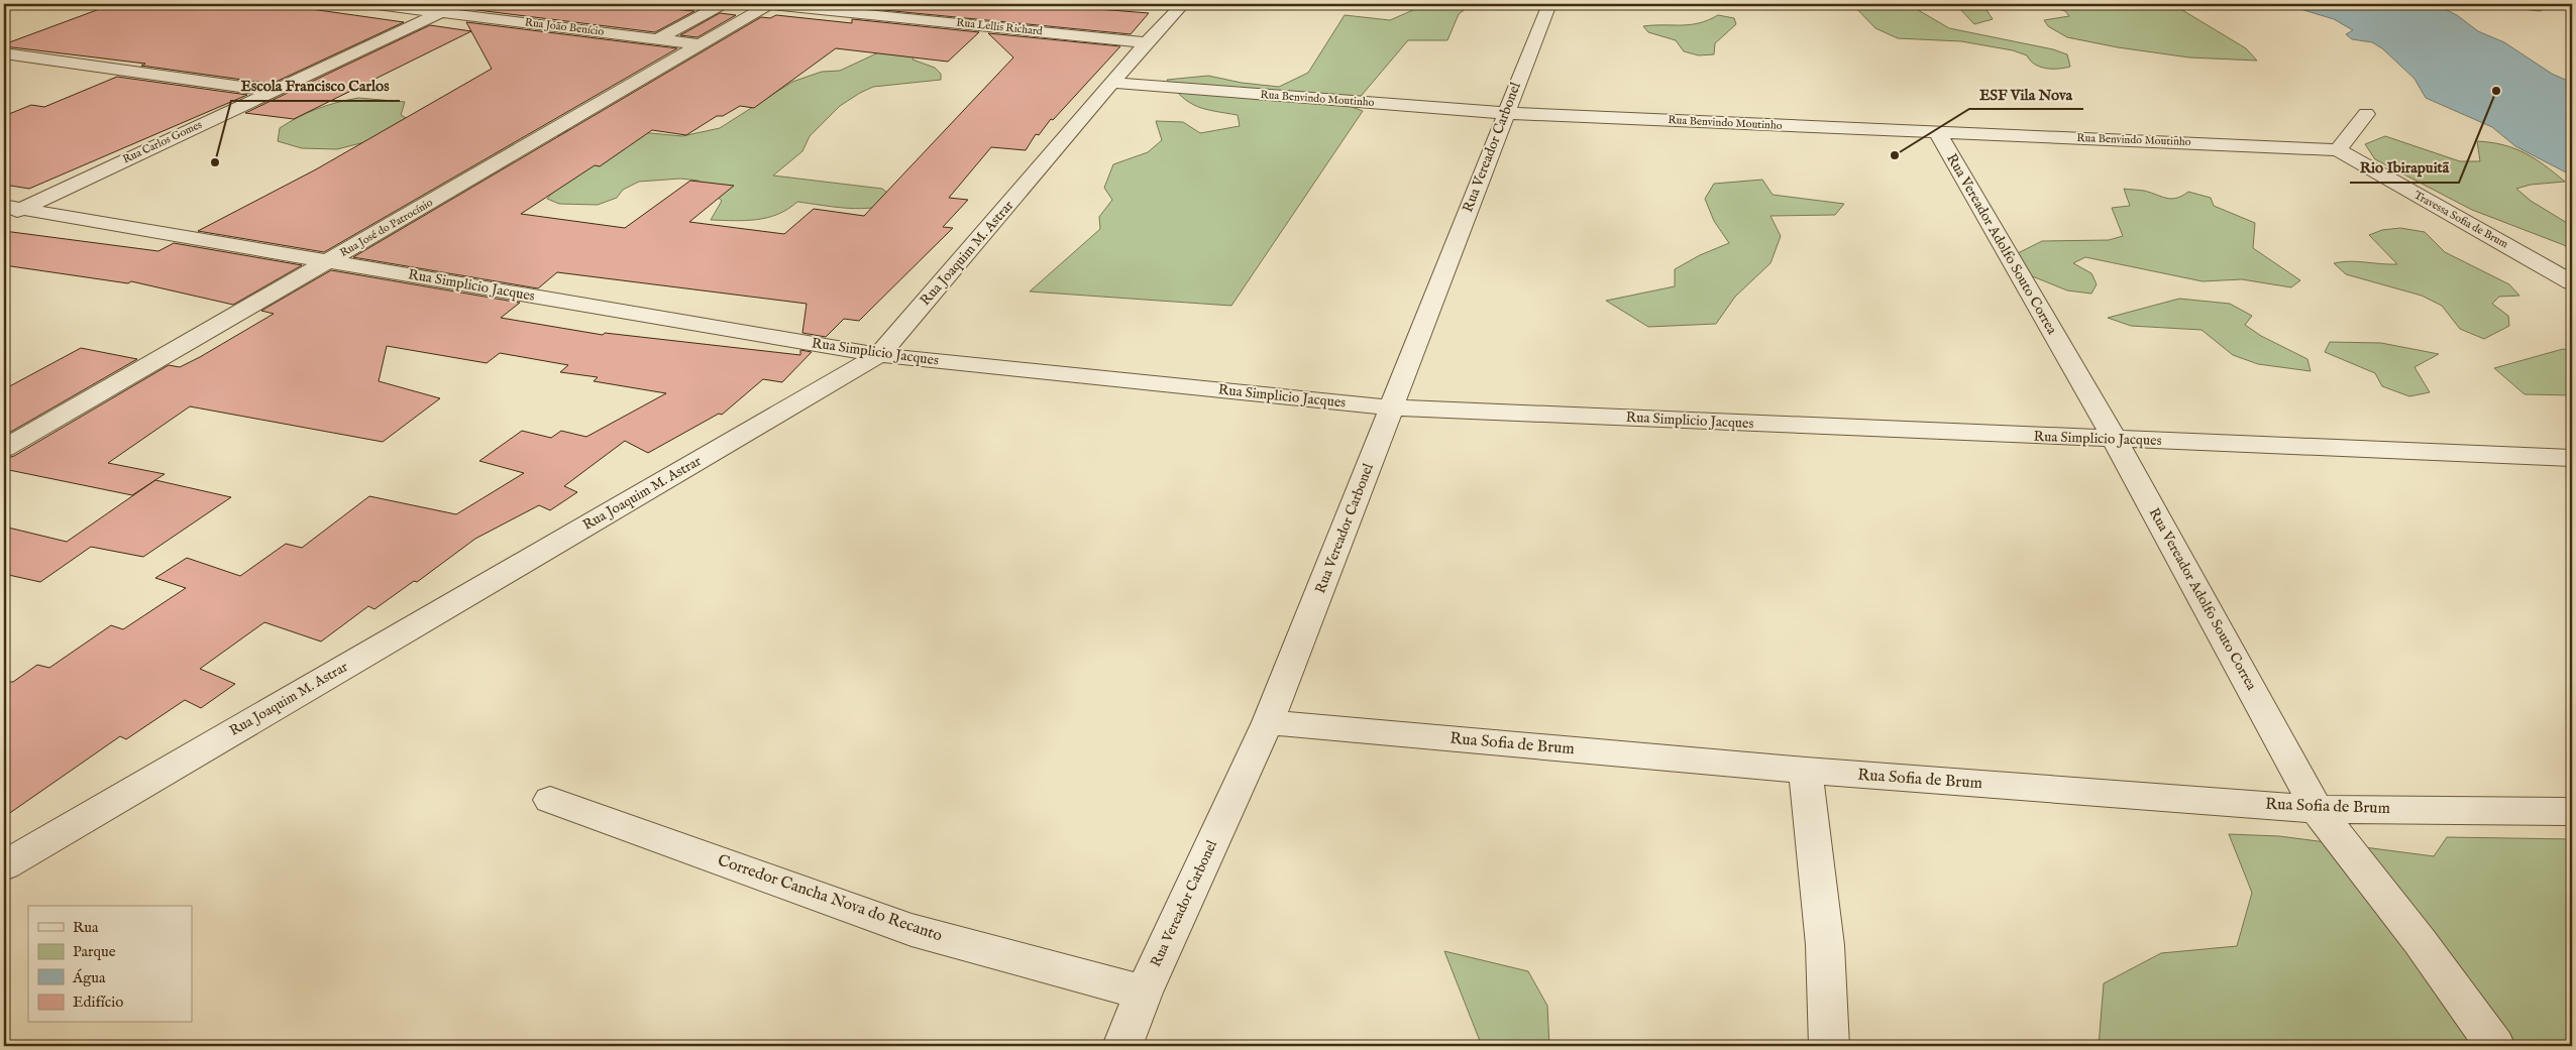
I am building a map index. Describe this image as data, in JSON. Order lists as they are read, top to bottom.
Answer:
{
  "streets": {
    "street": [
      "Rua João Benício",
      "Rua Lellis Richard",
      "Rua Benvindo Moutinho",
      "Rua Carlos Gomes",
      "Rua Vereador Carbonel",
      "Travessa Sofia de Brum",
      "Rua José do Patrocínio",
      "Rua Vereador Adolfo Souto Correa",
      "Rua Joaquim M. Astrar",
      "Rua Simplicio Jacques",
      "Rua Sofia de Brum",
      "Corredor Cancha Nova do Recanto"
    ]
  },
  "crossings": [
    ["Rua João Benício", "Rua Carlos Gomes"],
    ["Rua João Benício", "Rua José do Patrocínio"],
    ["Rua Lellis Richard", "Rua José do Patrocínio"],
    ["Rua Lellis Richard", "Rua Joaquim M. Astrar"],
    ["Rua Benvindo Moutinho", "Rua Vereador Carbonel"],
    ["Rua Benvindo Moutinho", "Travessa Sofia de Brum"],
    ["Rua Benvindo Moutinho", "Rua Vereador Adolfo Souto Correa"],
    ["Rua Benvindo Moutinho", "Rua Joaquim M. Astrar"],
    ["Rua Carlos Gomes", "Rua Simplicio Jacques"],
    ["Rua Vereador Carbonel", "Rua Simplicio Jacques"],
    ["Rua Vereador Carbonel", "Rua Sofia de Brum"],
    ["Rua Vereador Carbonel", "Corredor Cancha Nova do Recanto"],
    ["Rua José do Patrocínio", "Rua Simplicio Jacques"],
    ["Rua Vereador Adolfo Souto Correa", "Rua Simplicio Jacques"],
    ["Rua Vereador Adolfo Souto Correa", "Rua Sofia de Brum"],
    ["Rua Joaquim M. Astrar", "Rua Simplicio Jacques"]
  ],
  "places": ["Rio Ibirapuitã", "ESF Vila Nova", "Escola Francisco Carlos"],
  "legend": [
    "Rua",
    "Parque",
    "Água",
    "Edifício"
  ]
}
